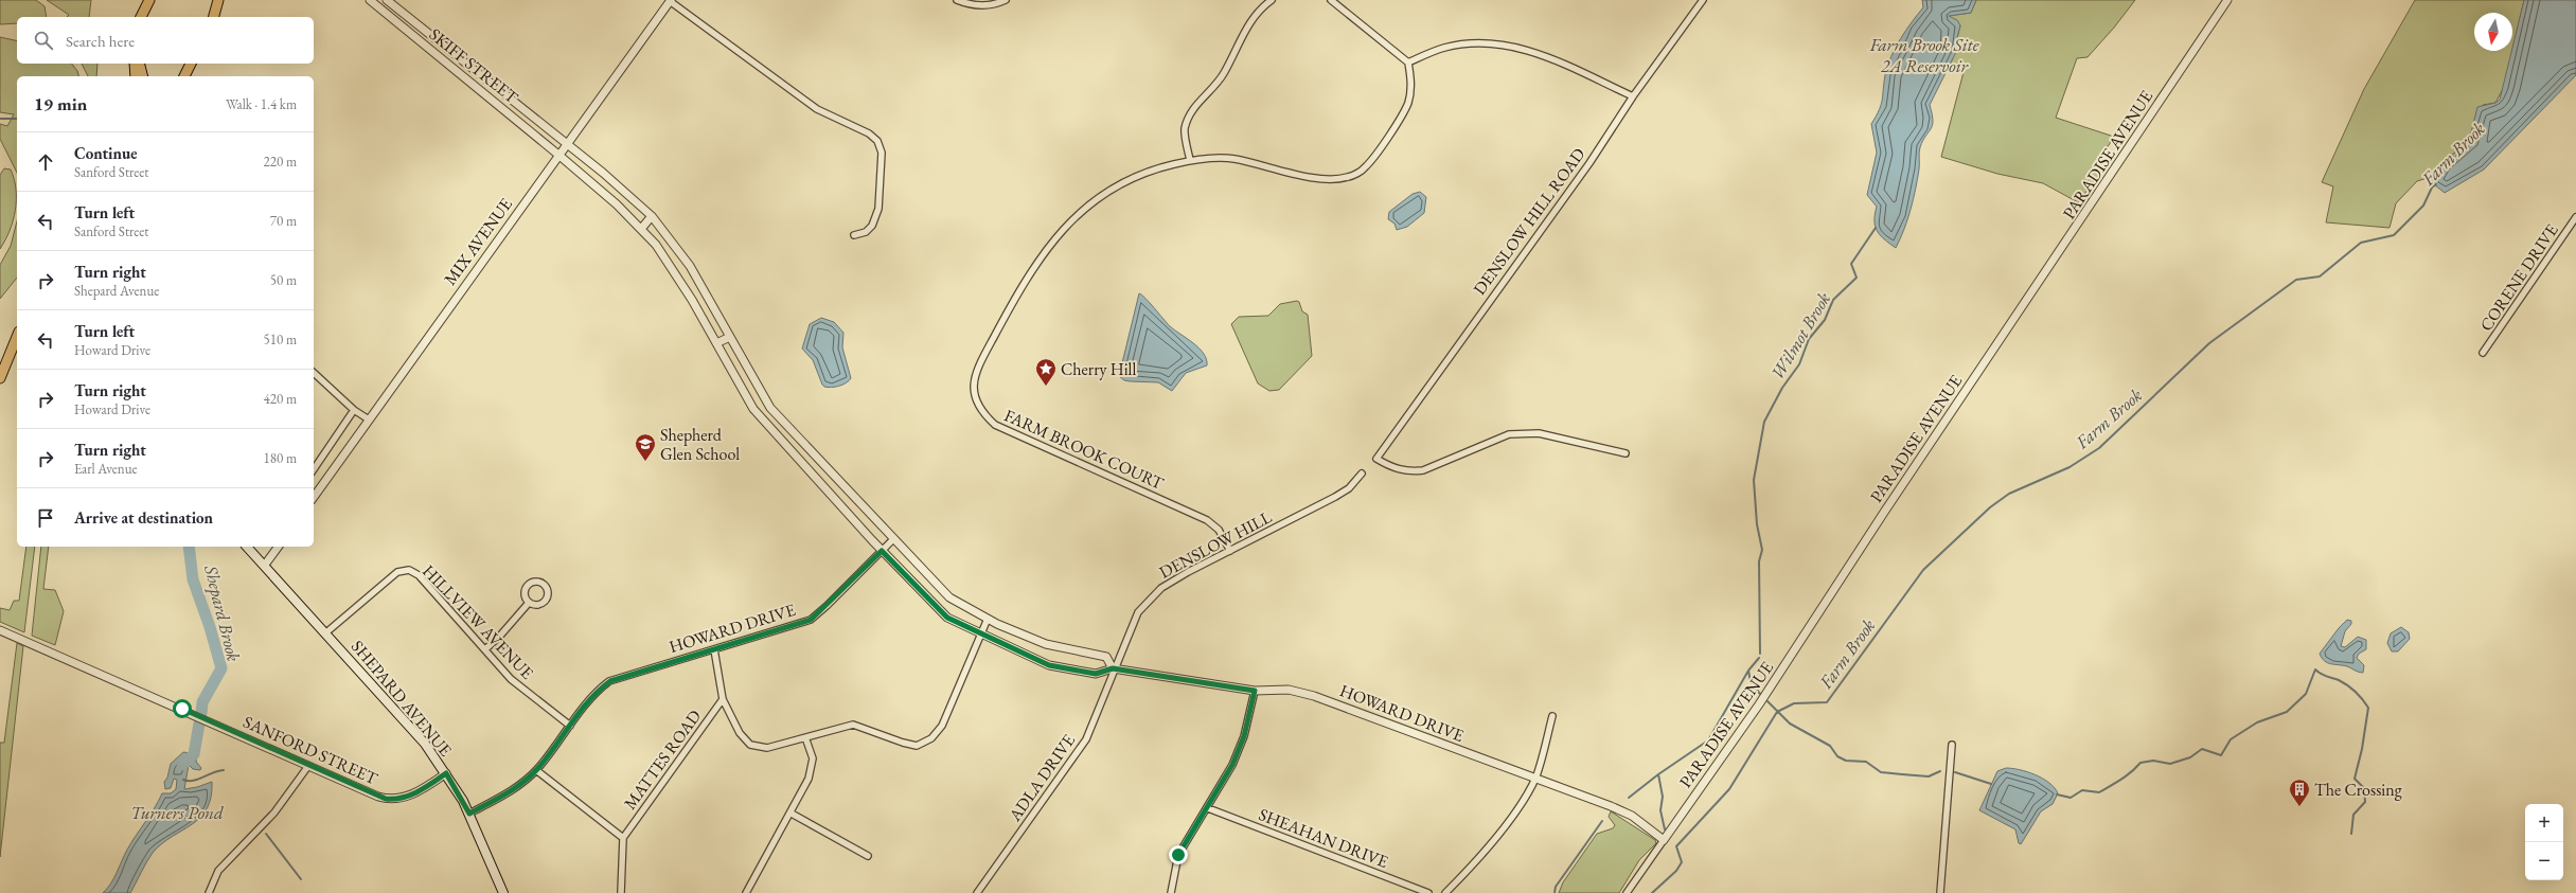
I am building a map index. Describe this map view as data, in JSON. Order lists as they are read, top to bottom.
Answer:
{
  "streets": {
    "main road": ["SHEPARD AVENUE"],
    "street": [
      "SKIFF STREET",
      "PARADISE AVENUE",
      "DENSLOW HILL ROAD",
      "MIX AVENUE",
      "CORENE DRIVE",
      "FARM BROOK COURT",
      "DENSLOW HILL",
      "HILLVIEW AVENUE",
      "HOWARD DRIVE",
      "SANFORD STREET",
      "MATTES ROAD",
      "ADLA DRIVE",
      "SHEAHAN DRIVE"
    ]
  },
  "crossings": [
    ["SKIFF STREET", "MIX AVENUE"],
    ["SKIFF STREET", "HOWARD DRIVE"],
    ["PARADISE AVENUE", "HOWARD DRIVE"],
    ["FARM BROOK COURT", "DENSLOW HILL"],
    ["DENSLOW HILL", "HOWARD DRIVE"],
    ["DENSLOW HILL", "ADLA DRIVE"],
    ["HILLVIEW AVENUE", "HOWARD DRIVE"],
    ["HILLVIEW AVENUE", "SHEPARD AVENUE"],
    ["HOWARD DRIVE", "SHEPARD AVENUE"],
    ["HOWARD DRIVE", "ADLA DRIVE"],
    ["SHEPARD AVENUE", "SANFORD STREET"]
  ],
  "water": [
    "Farm Brook Site 2A Reservoir",
    "Farm Brook",
    "Wilmot Brook",
    "Shepard Brook",
    "Turners Pond"
  ],
  "places": {
    "place": ["Cherry Hill"],
    "school or university": ["Shepherd Glen School"],
    "building": ["The Crossing"]
  },
  "north": "bottom",
  "page": {
    "search": "Search here",
    "heading": ["19 min", "Walk · 1.4 km"],
    "list": [
      ["Continue", "Sanford Street", "220 m"],
      ["Turn left", "Sanford Street", "70 m"],
      ["Turn right", "Shepard Avenue", "50 m"],
      ["Turn left", "Howard Drive", "510 m"],
      ["Turn right", "Howard Drive", "420 m"],
      ["Turn right", "Earl Avenue", "180 m"],
      "Arrive at destination"
    ],
    "map_buttons": ["+", "−"]
  }
}
